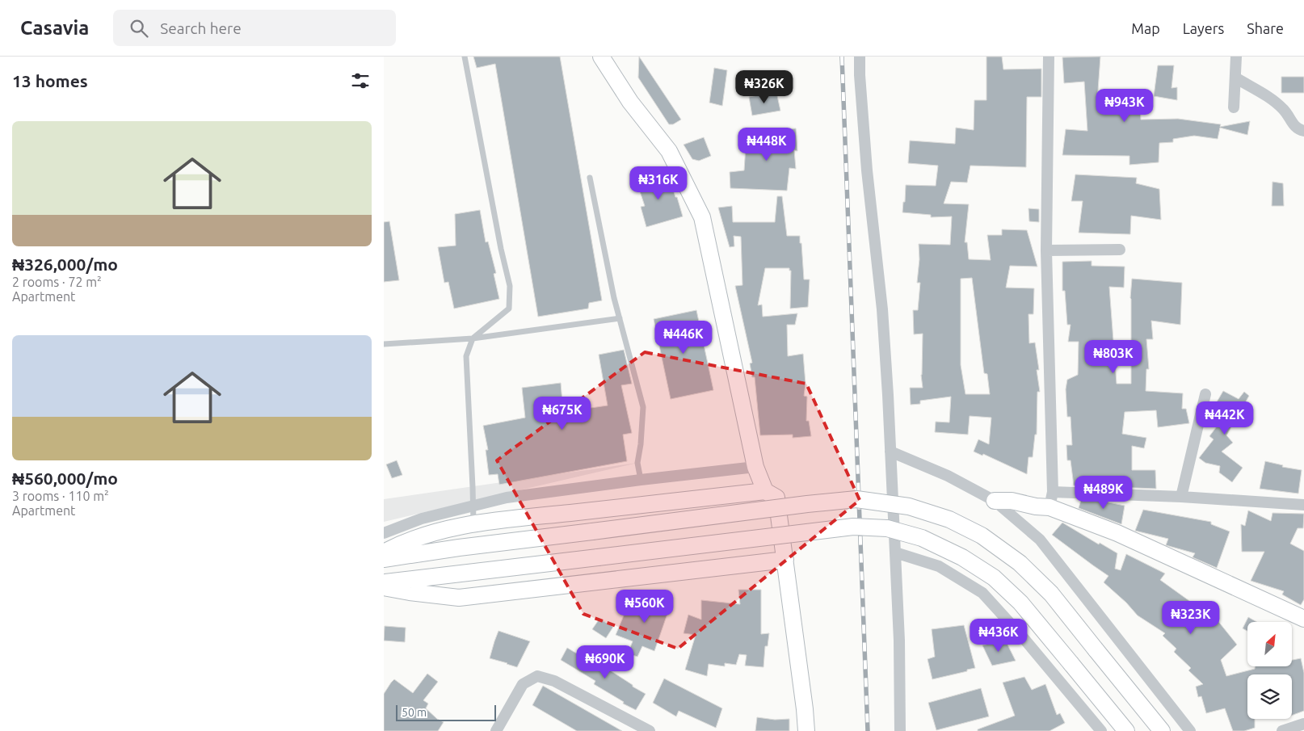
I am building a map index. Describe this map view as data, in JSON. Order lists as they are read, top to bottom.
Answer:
{
  "scale_bar": "50 m",
  "north": "top right",
  "page": {
    "header": "Casavia",
    "search": "Search here",
    "nav": ["Map", "Layers", "Share"],
    "heading": "13 homes",
    "price": [
      "₦326K",
      "₦943K",
      "₦448K",
      "₦316K",
      "₦446K",
      "₦803K",
      "₦675K",
      "₦442K",
      "₦489K",
      "₦560K",
      "₦323K",
      "₦436K",
      "₦690K"
    ],
    "list": [
      {
        "name": "₦326,000/mo",
        "note": "2 rooms · 72 m² · Apartment"
      },
      {
        "name": "₦560,000/mo",
        "note": "3 rooms · 110 m² · Apartment"
      }
    ],
    "scale": "50 m"
  }
}
